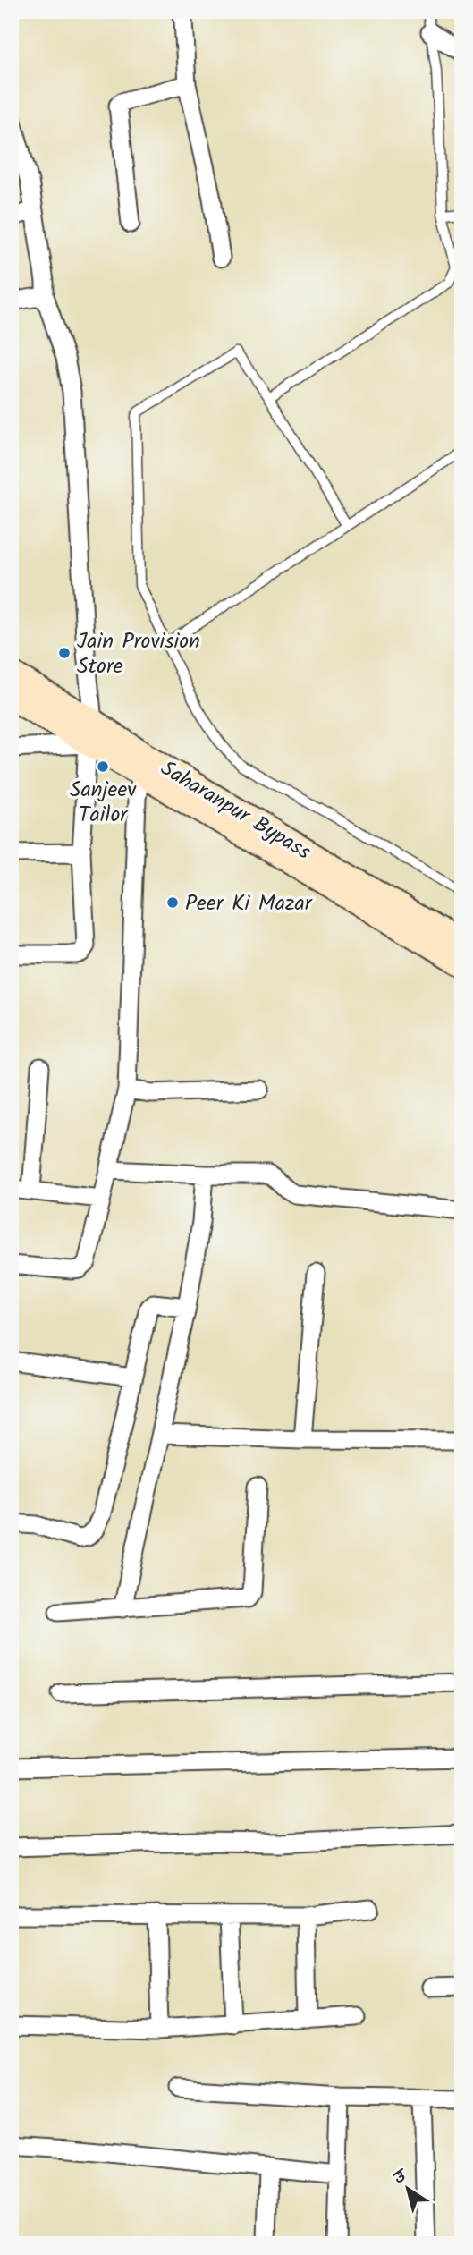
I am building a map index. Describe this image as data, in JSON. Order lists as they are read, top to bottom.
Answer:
{
  "streets": {
    "main road": ["Saharanpur Bypass"]
  },
  "places": ["Jain Provision Store", "Sanjeev Tailor", "Peer Ki Mazar"],
  "north": "top left"
}
